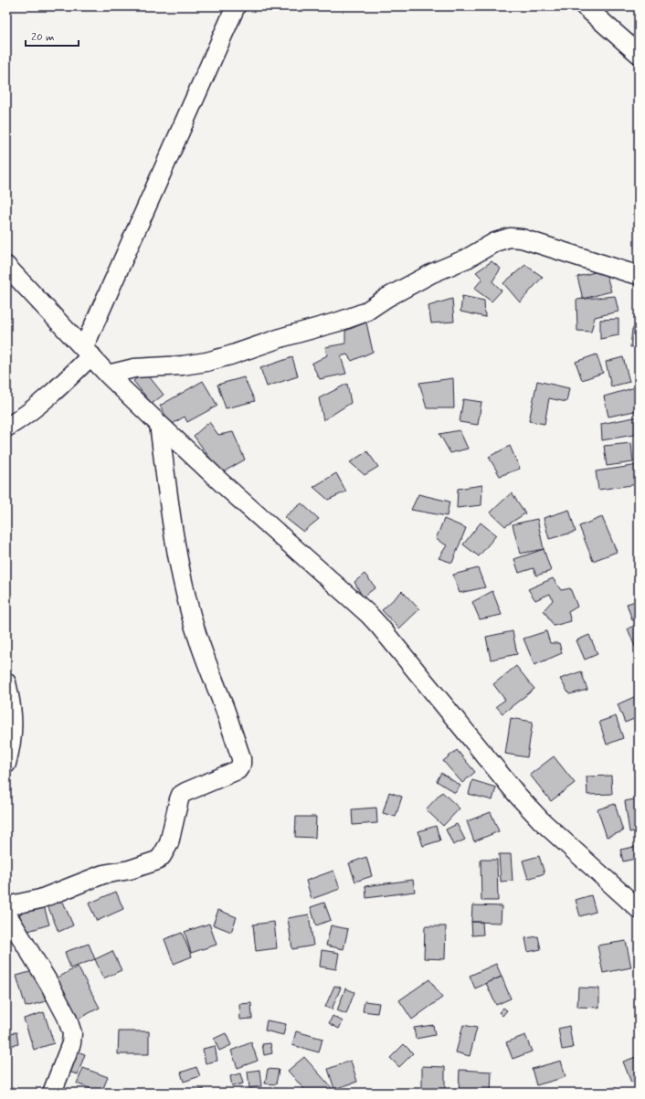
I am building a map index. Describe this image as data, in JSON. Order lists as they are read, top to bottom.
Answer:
{
  "scale_bar": "20 m"
}
